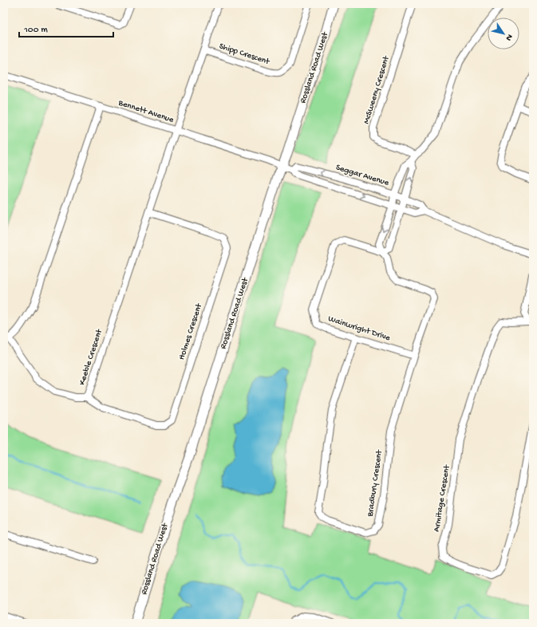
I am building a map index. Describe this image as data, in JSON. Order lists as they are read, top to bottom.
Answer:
{
  "streets": {
    "main road": ["Rossland Road West"],
    "street": [
      "Shipp Crescent",
      "McSweeny Crescent",
      "Bennett Avenue",
      "Seggar Avenue",
      "Wainwright Drive",
      "Holmes Crescent",
      "Keeble Crescent",
      "Bradbury Crescent",
      "Armitage Crescent"
    ]
  },
  "crossings": [
    ["Shipp Crescent", "Keeble Crescent"],
    ["Rossland Road West", "Bennett Avenue"],
    ["Rossland Road West", "Seggar Avenue"],
    ["Bennett Avenue", "Seggar Avenue"],
    ["Bennett Avenue", "Keeble Crescent"],
    ["Seggar Avenue", "Bradbury Crescent"],
    ["Wainwright Drive", "Bradbury Crescent"],
    ["Holmes Crescent", "Keeble Crescent"]
  ],
  "scale_bar": "100 m",
  "north": "bottom right"
}
